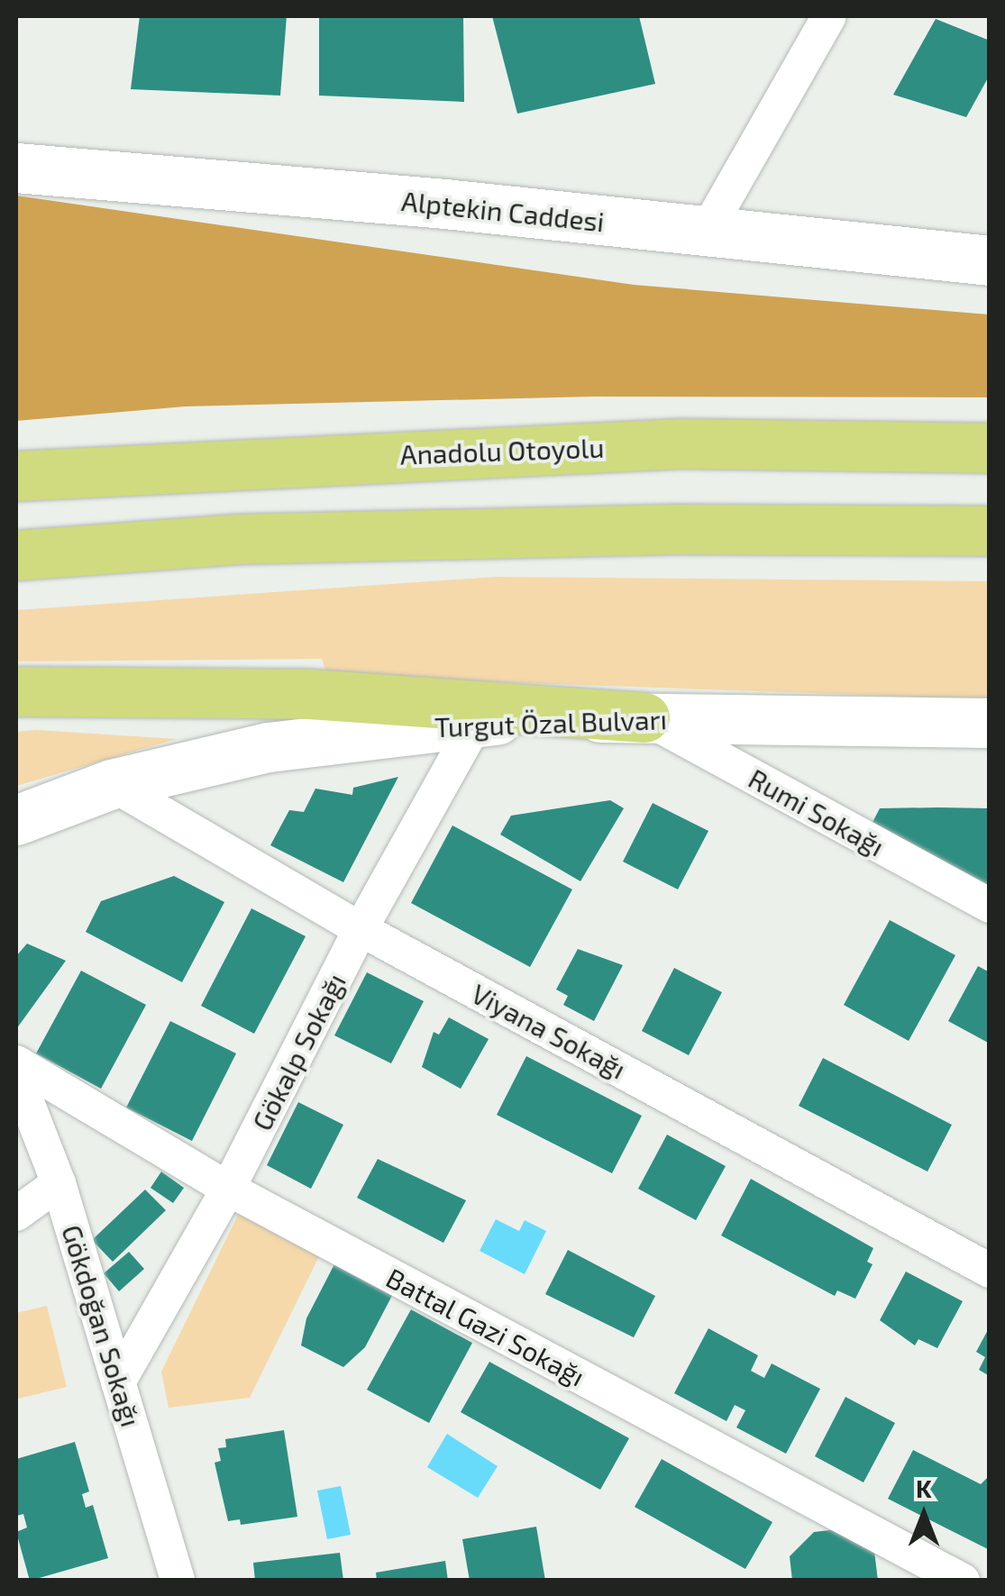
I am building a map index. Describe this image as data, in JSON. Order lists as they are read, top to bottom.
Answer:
{
  "streets": {
    "highway": ["Anadolu Otoyolu"],
    "main road": ["Alptekin Caddesi", "Turgut Özal Bulvarı"],
    "street": [
      "Rumi Sokağı",
      "Viyana Sokağı",
      "Gökalp Sokağı",
      "Gökdoğan Sokağı",
      "Battal Gazi Sokağı"
    ]
  },
  "crossings": [
    ["Turgut Özal Bulvarı", "Rumi Sokağı"],
    ["Turgut Özal Bulvarı", "Viyana Sokağı"],
    ["Turgut Özal Bulvarı", "Gökalp Sokağı"],
    ["Viyana Sokağı", "Gökalp Sokağı"],
    ["Gökalp Sokağı", "Gökdoğan Sokağı"],
    ["Gökalp Sokağı", "Battal Gazi Sokağı"]
  ],
  "north": "top"
}
